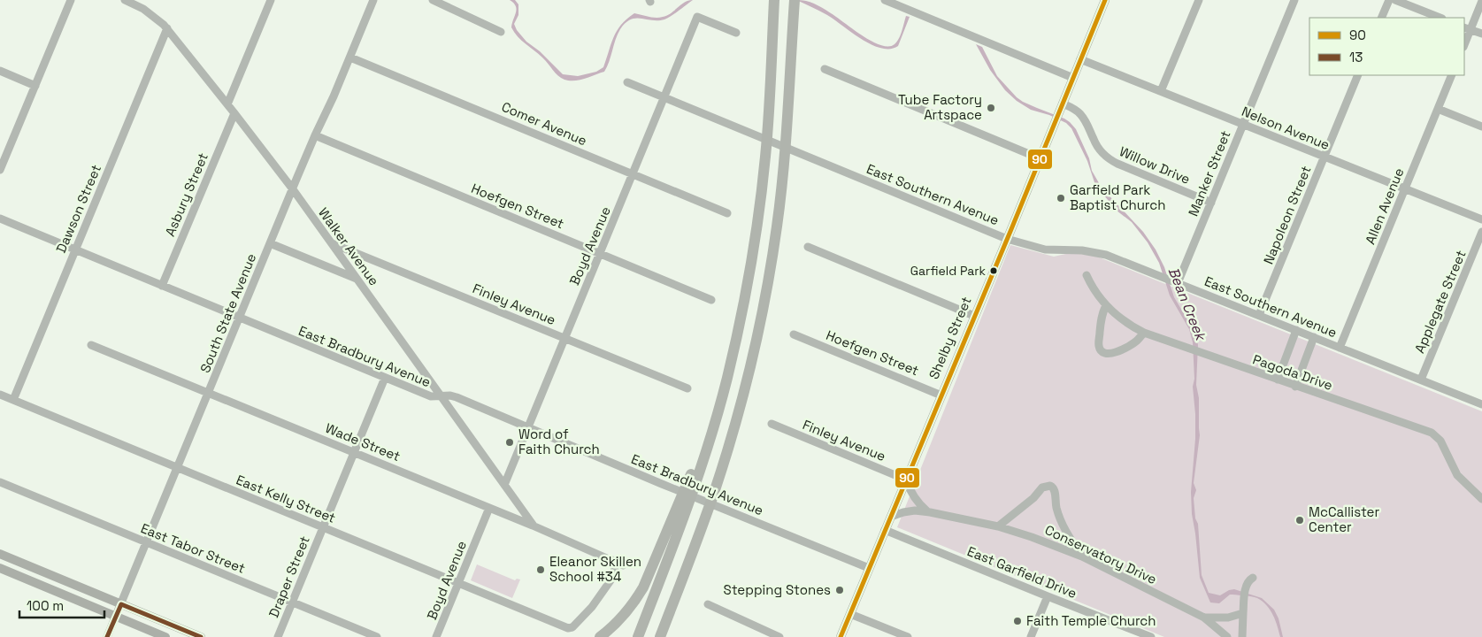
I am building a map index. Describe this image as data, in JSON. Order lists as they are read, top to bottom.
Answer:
{
  "streets": {
    "main road": ["Shelby Street"],
    "street": [
      "Comer Avenue",
      "Nelson Avenue",
      "Willow Drive",
      "Manker Street",
      "Asbury Street",
      "East Southern Avenue",
      "Hoefgen Street",
      "Allen Avenue",
      "Dawson Street",
      "Napoleon Street",
      "Boyd Avenue",
      "Walker Avenue",
      "Applegate Street",
      "Finley Avenue",
      "South State Avenue",
      "East Bradbury Avenue",
      "Pagoda Drive",
      "Wade Street",
      "East Kelly Street",
      "East Tabor Street",
      "Conservatory Drive",
      "East Garfield Drive",
      "Draper Street"
    ]
  },
  "crossings": [
    ["Comer Avenue", "Boyd Avenue"],
    ["Comer Avenue", "South State Avenue"],
    ["Nelson Avenue", "Manker Street"],
    ["Nelson Avenue", "Allen Avenue"],
    ["Nelson Avenue", "Napoleon Street"],
    ["Nelson Avenue", "Shelby Street"],
    ["Willow Drive", "Manker Street"],
    ["Willow Drive", "Shelby Street"],
    ["Manker Street", "East Southern Avenue"],
    ["Asbury Street", "Walker Avenue"],
    ["Asbury Street", "East Bradbury Avenue"],
    ["East Southern Avenue", "Allen Avenue"],
    ["East Southern Avenue", "Napoleon Street"],
    ["East Southern Avenue", "Boyd Avenue"],
    ["East Southern Avenue", "Applegate Street"],
    ["East Southern Avenue", "Shelby Street"],
    ["Hoefgen Street", "Boyd Avenue"],
    ["Hoefgen Street", "South State Avenue"],
    ["Hoefgen Street", "Shelby Street"],
    ["Dawson Street", "Walker Avenue"],
    ["Dawson Street", "East Bradbury Avenue"],
    ["Dawson Street", "East Kelly Street"],
    ["Boyd Avenue", "Walker Avenue"],
    ["Boyd Avenue", "Finley Avenue"],
    ["Boyd Avenue", "East Bradbury Avenue"],
    ["Boyd Avenue", "Wade Street"],
    ["Boyd Avenue", "East Kelly Street"],
    ["Walker Avenue", "Finley Avenue"],
    ["Walker Avenue", "South State Avenue"],
    ["Walker Avenue", "East Bradbury Avenue"],
    ["Walker Avenue", "Wade Street"],
    ["Finley Avenue", "Shelby Street"],
    ["South State Avenue", "East Bradbury Avenue"],
    ["South State Avenue", "Wade Street"],
    ["South State Avenue", "East Kelly Street"],
    ["South State Avenue", "East Tabor Street"],
    ["Shelby Street", "East Bradbury Avenue"],
    ["Shelby Street", "Conservatory Drive"],
    ["Shelby Street", "East Garfield Drive"],
    ["East Bradbury Avenue", "Draper Street"],
    ["Wade Street", "East Kelly Street"],
    ["Wade Street", "Draper Street"],
    ["East Kelly Street", "Draper Street"],
    ["East Tabor Street", "Draper Street"]
  ],
  "water": ["Bean Creek"],
  "places": [
    "Tube Factory Artspace",
    "Garfield Park Baptist Church",
    "Garfield Park",
    "Word of Faith Church",
    "McCallister Center",
    "Eleanor Skillen School #34",
    "Stepping Stones",
    "Faith Temple Church"
  ],
  "lines": ["transit line 90", "transit line 13"],
  "legend": ["90", "13"],
  "scale_bar": "100 m"
}
